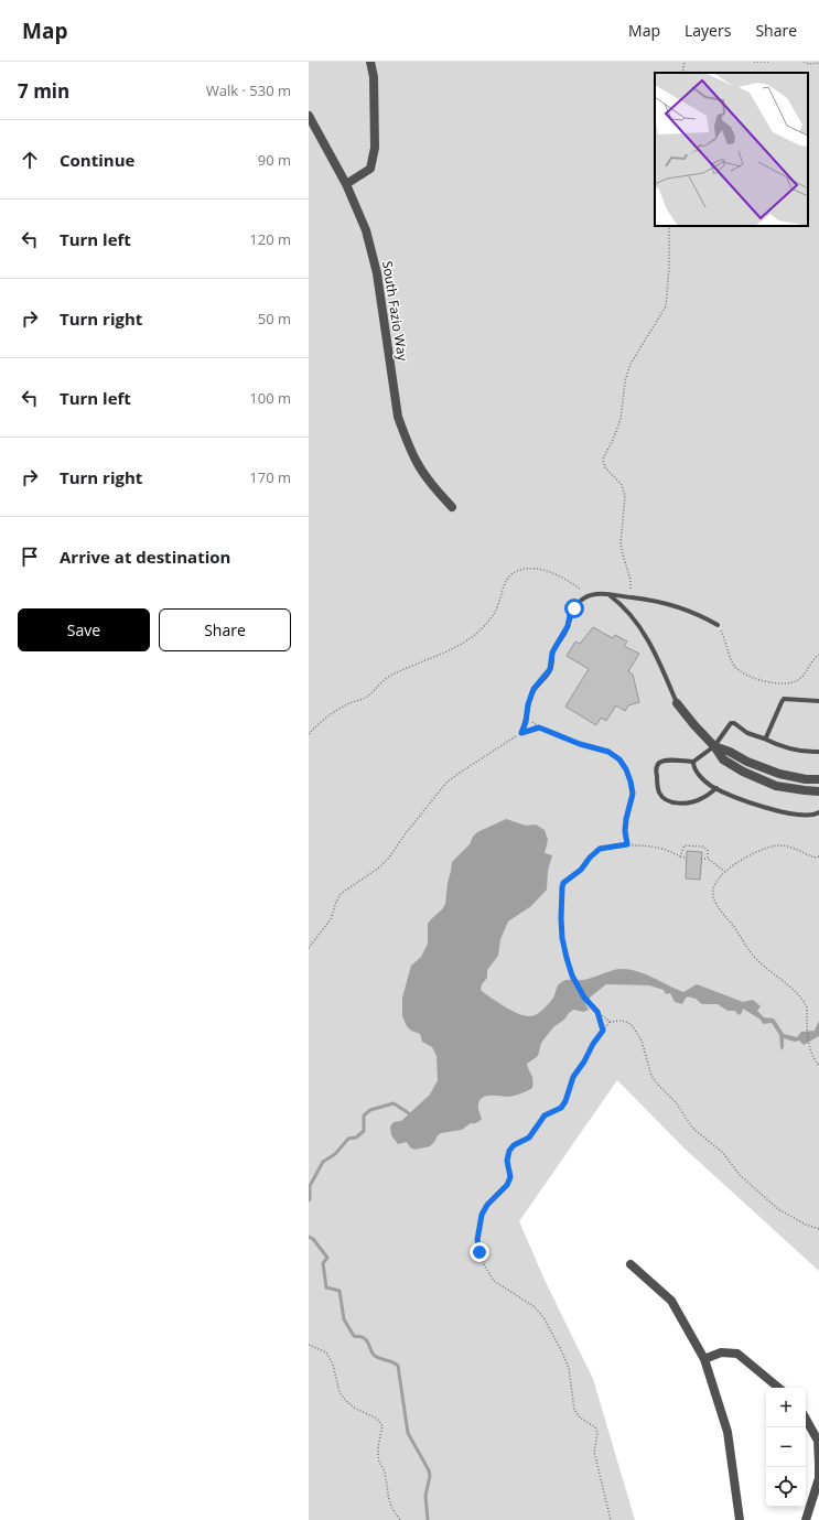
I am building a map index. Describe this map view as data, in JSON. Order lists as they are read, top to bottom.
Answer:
{
  "streets": {
    "street": ["South Fazio Way"]
  },
  "page": {
    "header": "Map",
    "nav": ["Map", "Layers", "Share"],
    "heading": ["7 min", "Walk · 530 m"],
    "list": [
      ["Continue", "90 m"],
      ["Turn left", "120 m"],
      ["Turn right", "50 m"],
      ["Turn left", "100 m"],
      ["Turn right", "170 m"],
      "Arrive at destination"
    ],
    "buttons": ["Save", "Share"],
    "map_buttons": ["+", "−"]
  }
}
